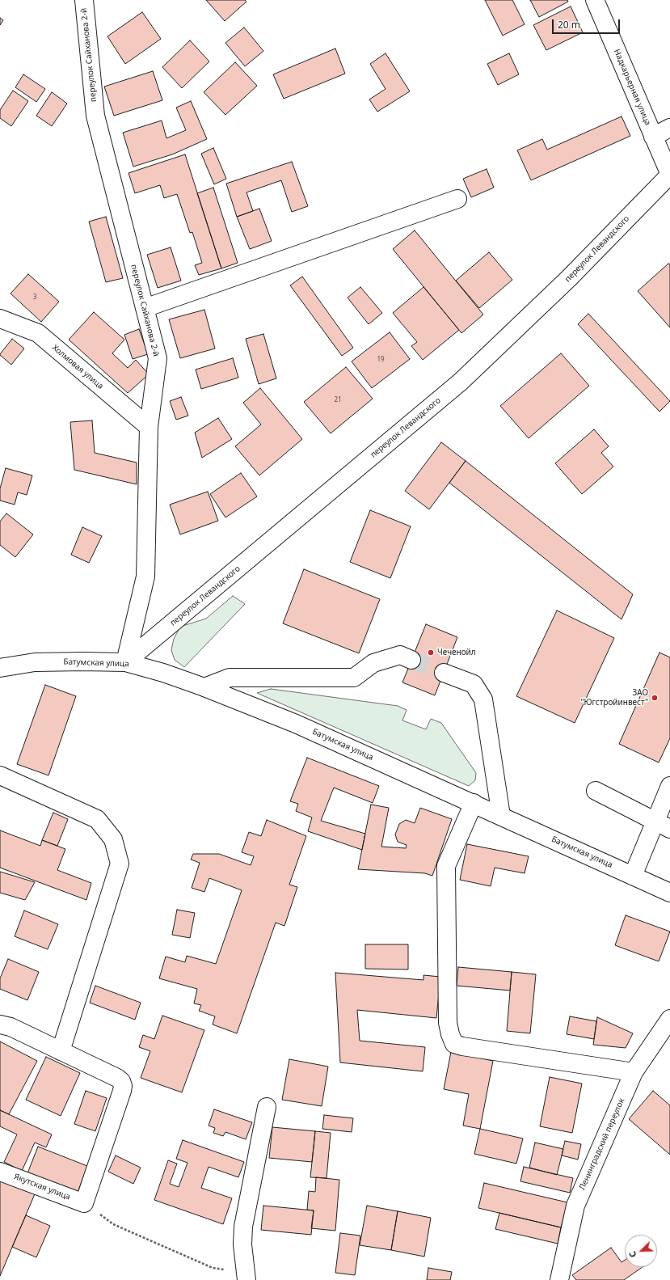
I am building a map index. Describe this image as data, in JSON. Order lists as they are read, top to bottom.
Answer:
{
  "streets": {
    "street": [
      "переулок Сайханова 2-й",
      "Надкарьерная улица",
      "переулок Левандского",
      "Холмовая улица",
      "Батумская улица",
      "Ленинградский переулок",
      "Якутская улица"
    ]
  },
  "crossings": [
    ["переулок Сайханова 2-й", "переулок Левандского"],
    ["переулок Сайханова 2-й", "Холмовая улица"],
    ["переулок Сайханова 2-й", "Батумская улица"],
    ["Надкарьерная улица", "переулок Левандского"],
    ["переулок Левандского", "Батумская улица"]
  ],
  "places": ["Чеченойл", "ЗАО \"Югстройинвест\""],
  "house_numbers": ["3", "19", "21"],
  "scale_bar": "20 m",
  "north": "bottom left"
}
